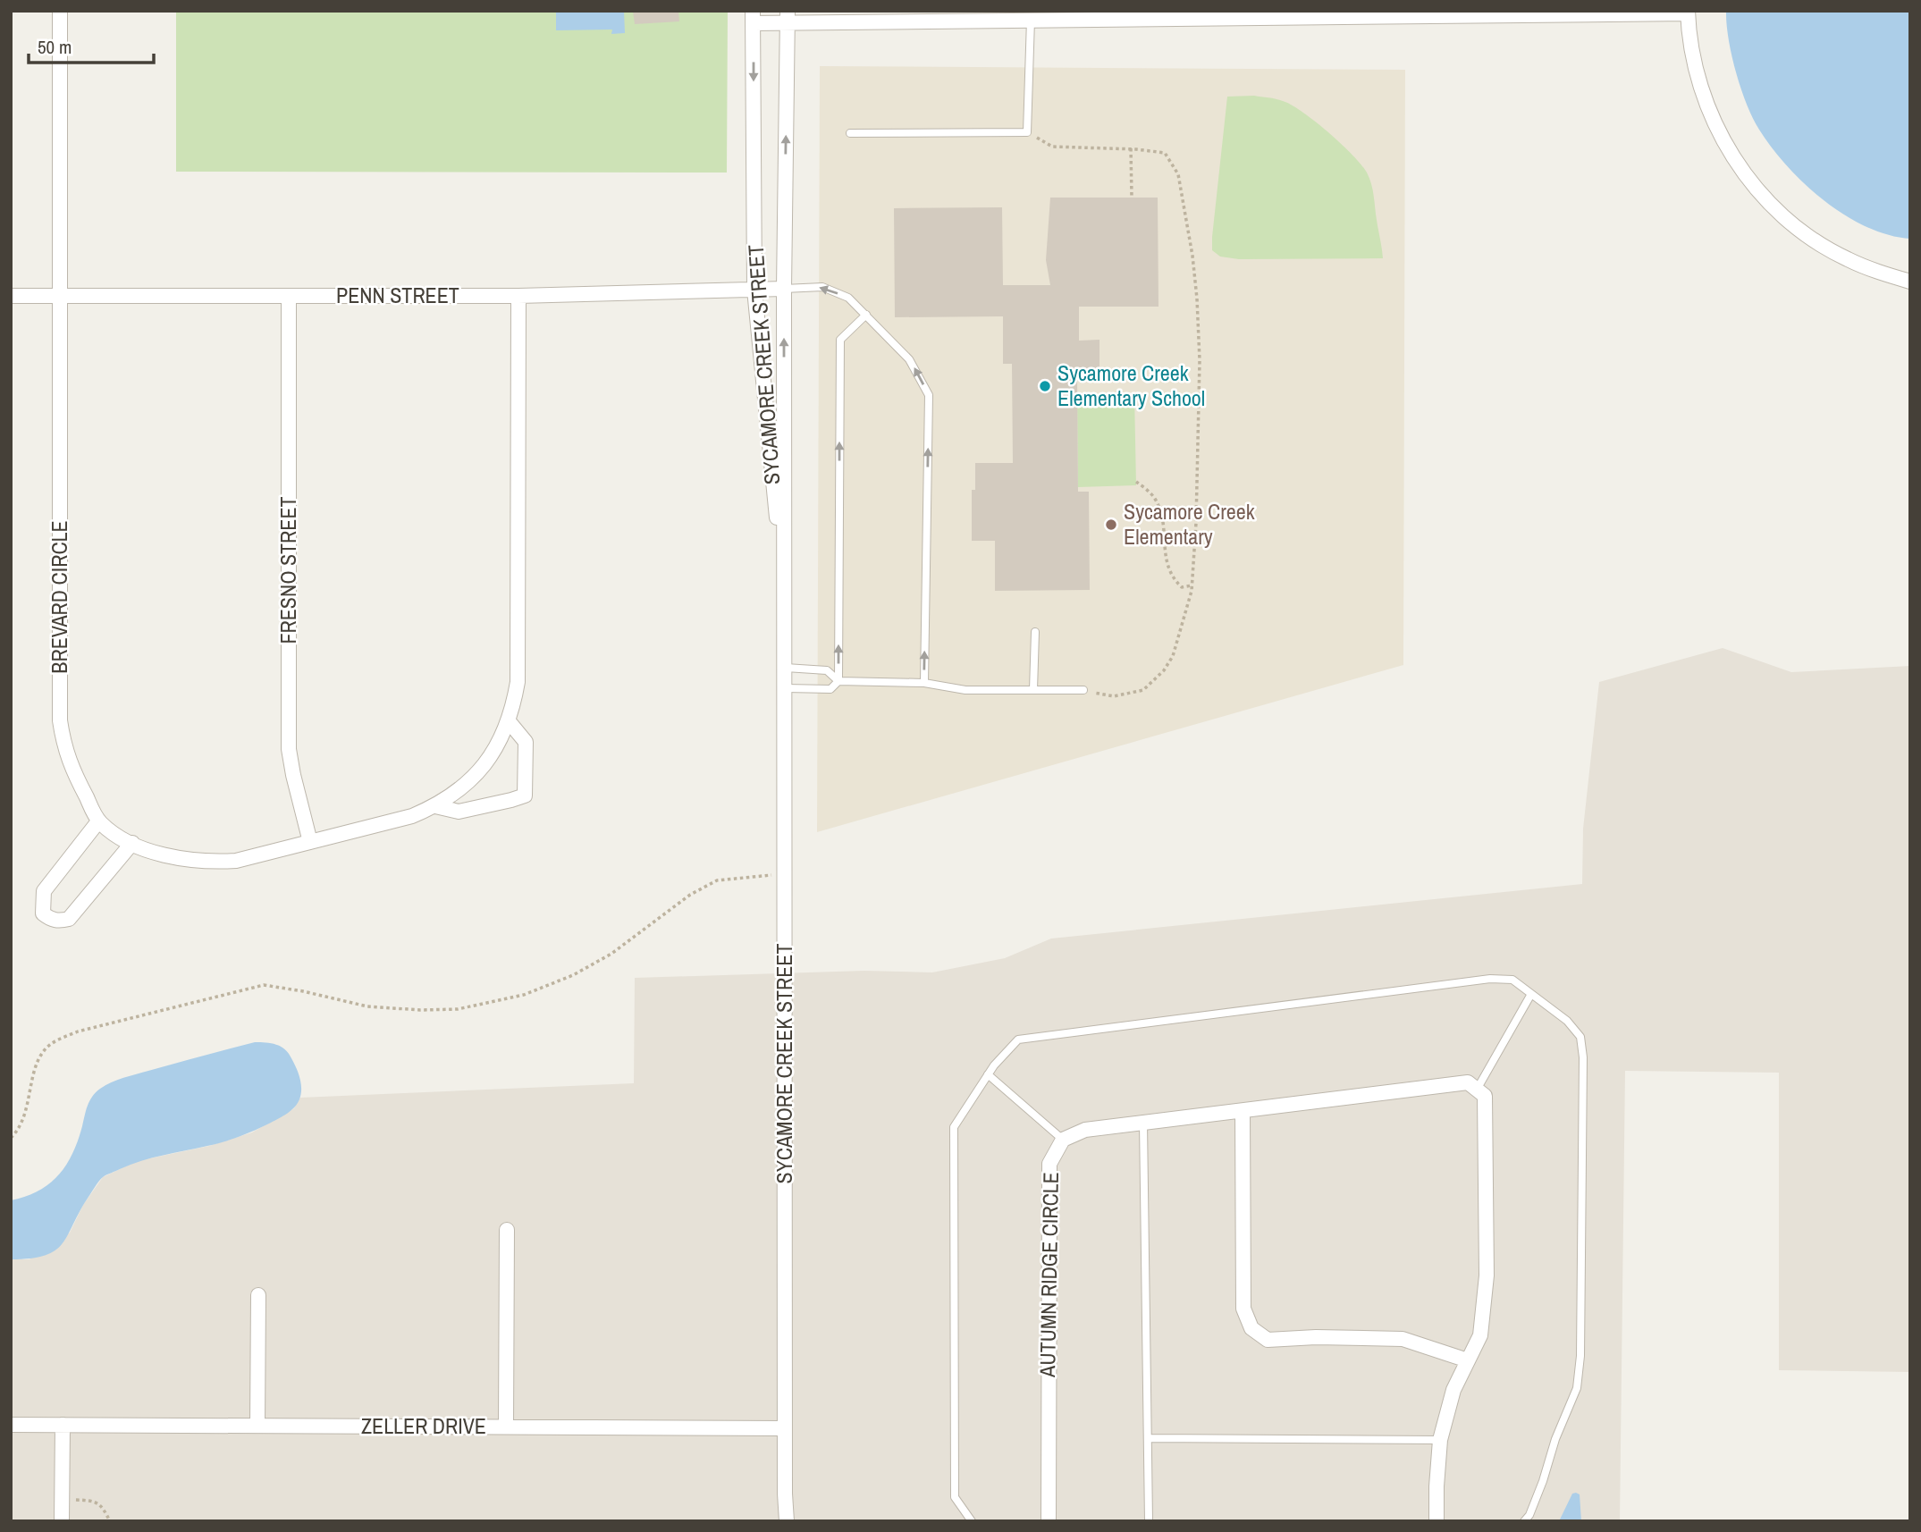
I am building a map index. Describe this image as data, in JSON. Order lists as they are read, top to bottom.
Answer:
{
  "streets": {
    "street": [
      "PENN STREET",
      "SYCAMORE CREEK STREET",
      "FRESNO STREET",
      "BREVARD CIRCLE",
      "AUTUMN RIDGE CIRCLE",
      "ZELLER DRIVE"
    ]
  },
  "crossings": [
    ["PENN STREET", "SYCAMORE CREEK STREET"],
    ["PENN STREET", "FRESNO STREET"],
    ["PENN STREET", "BREVARD CIRCLE"],
    ["SYCAMORE CREEK STREET", "ZELLER DRIVE"],
    ["FRESNO STREET", "BREVARD CIRCLE"]
  ],
  "places": ["Sycamore Creek Elementary School", "Sycamore Creek Elementary"],
  "scale_bar": "50 m"
}
